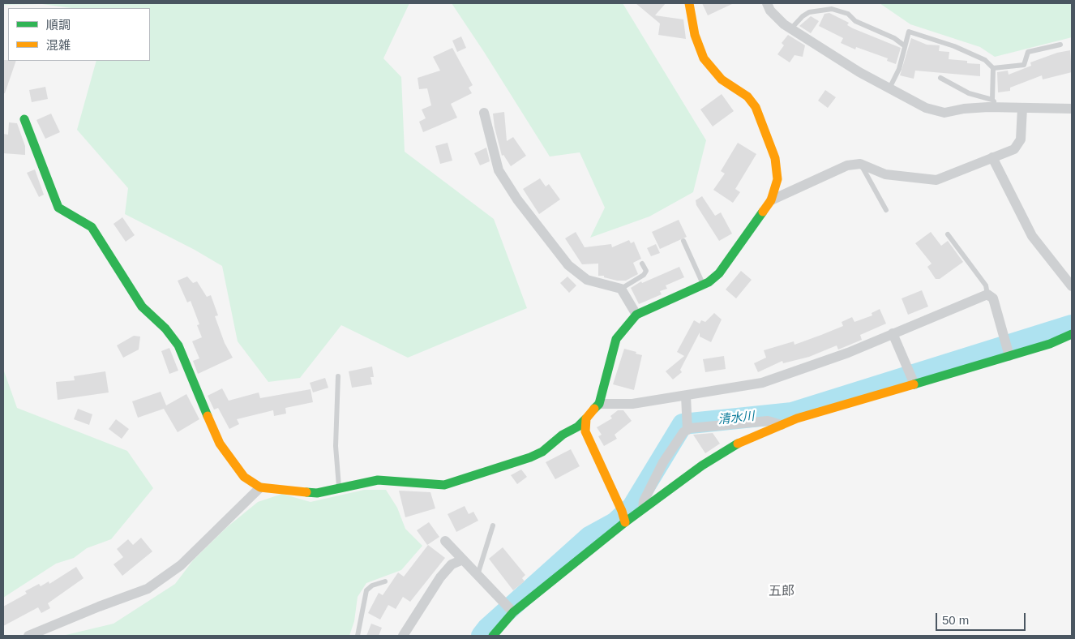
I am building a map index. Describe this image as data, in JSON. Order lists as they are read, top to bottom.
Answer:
{
  "districts": ["五郎"],
  "water": ["清水川"],
  "legend": ["順調", "混雑"],
  "scale_bar": "50 m"
}
